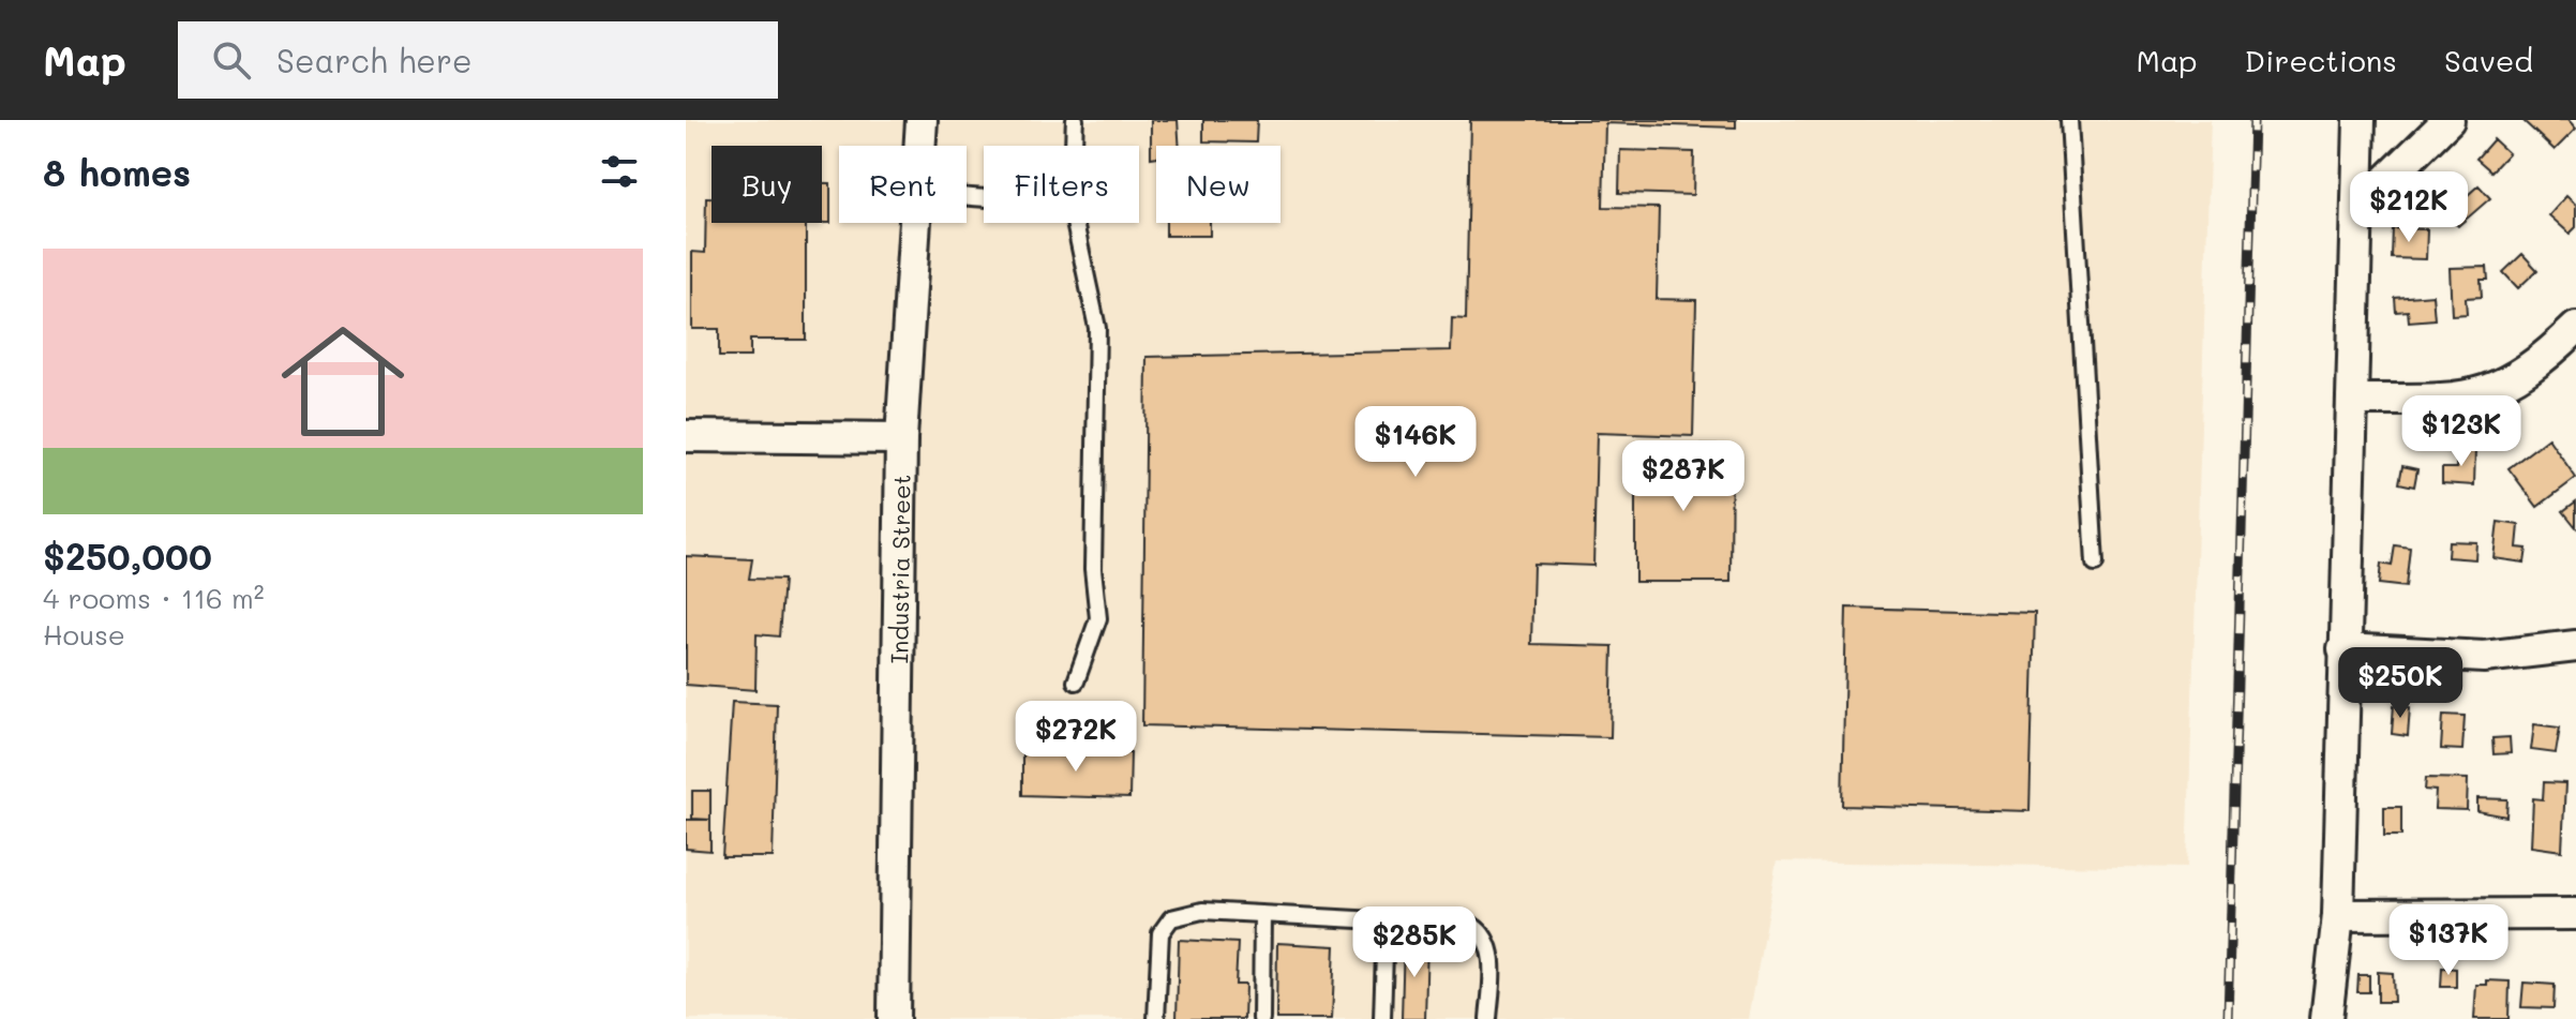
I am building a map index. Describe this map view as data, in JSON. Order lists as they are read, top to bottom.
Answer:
{
  "streets": {
    "street": ["Industria Street"]
  },
  "page": {
    "header": "Map",
    "search": "Search here",
    "nav": ["Map", "Directions", "Saved"],
    "heading": "8 homes",
    "chip": [
      "Buy",
      "Rent",
      "Filters",
      "New"
    ],
    "price": [
      "$212K",
      "$123K",
      "$146K",
      "$287K",
      "$250K",
      "$272K",
      "$137K",
      "$285K"
    ],
    "list": [
      {
        "name": "$250,000",
        "note": "4 rooms · 116 m² · House"
      }
    ]
  }
}
